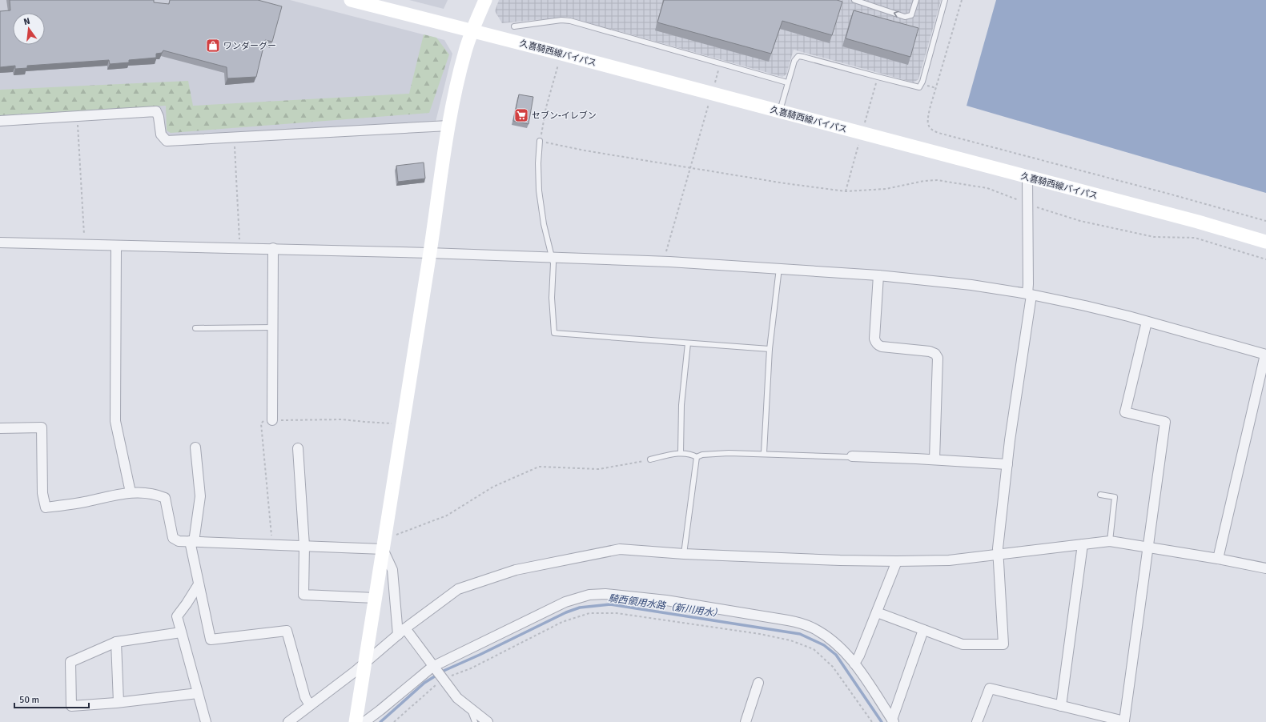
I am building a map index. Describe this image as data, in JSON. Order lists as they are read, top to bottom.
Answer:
{
  "streets": {
    "main road": ["久喜騎西線バイパス"]
  },
  "water": ["騎西領用水路（新川用水）"],
  "places": {
    "shop": ["ワンダーグー"],
    "supermarket": ["セブン-イレブン"]
  },
  "scale_bar": "50 m",
  "north": "top"
}
